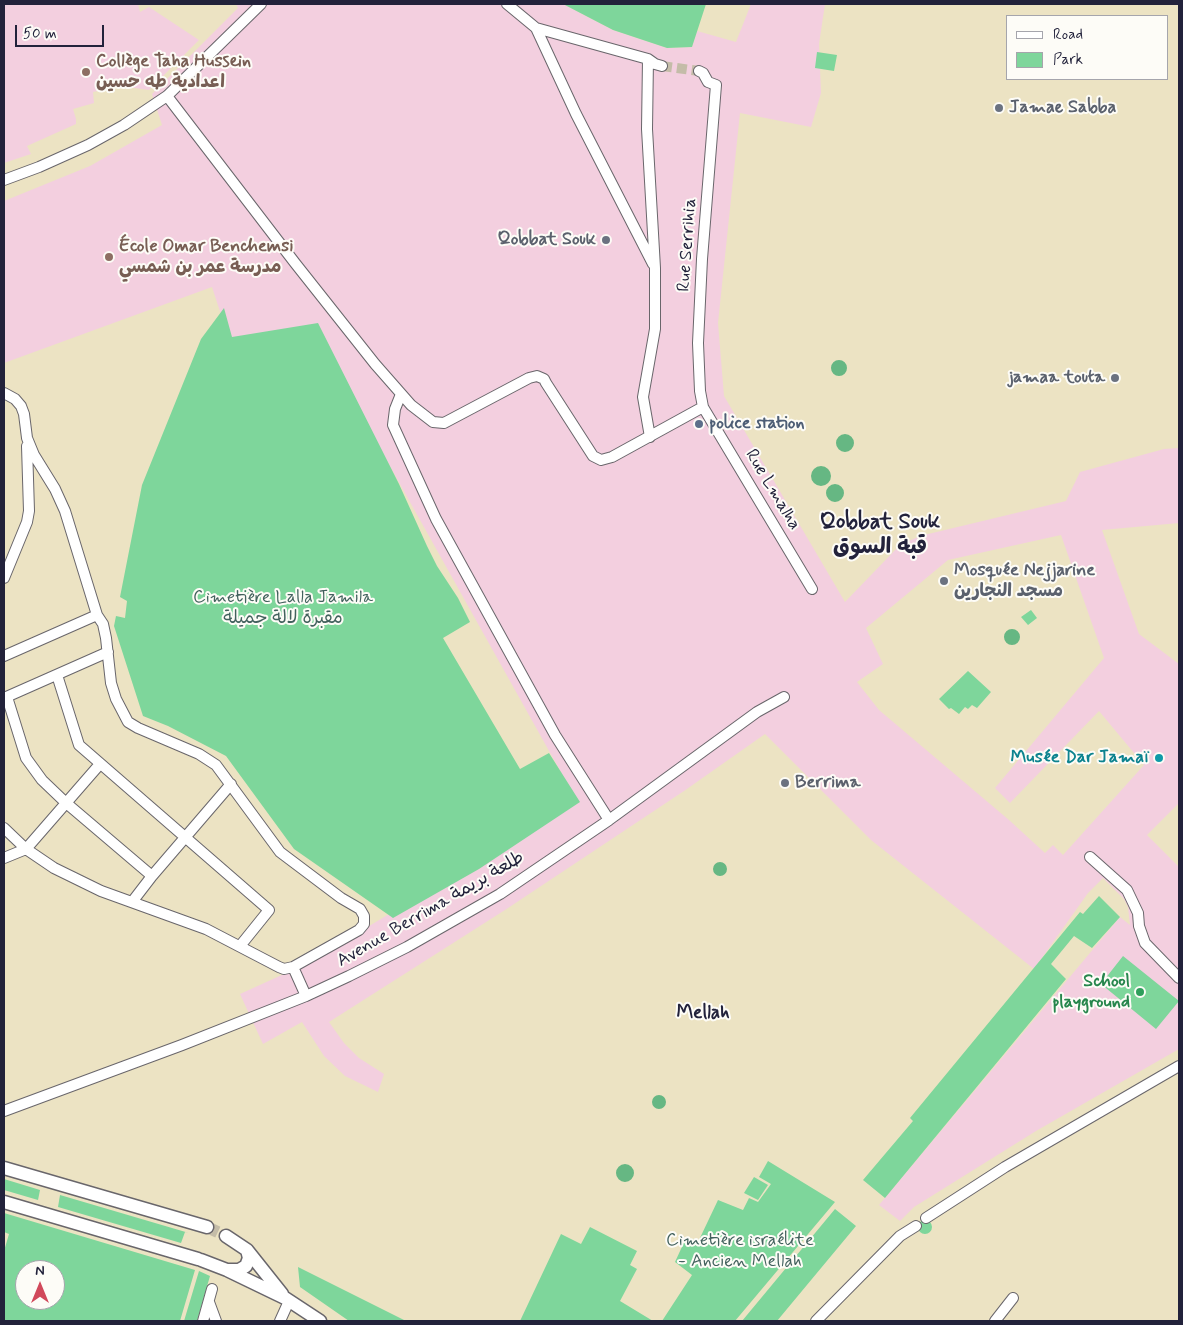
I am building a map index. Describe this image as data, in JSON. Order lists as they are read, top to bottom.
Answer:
{
  "streets": {
    "street": ["Rue Serrihia", "Rue Lmalha", "Avenue Berrima طلعة بريمة"]
  },
  "crossings": [
    ["Rue Serrihia", "Rue Lmalha"]
  ],
  "districts": ["Qobbat Souk قبة السوق", "Mellah"],
  "parks": ["Cimetière Lalla Jamila مقبرة لالة جميلة", "Cimetière israélite - Ancien Mellah"],
  "places": [
    "Collège Taha Hussein اعدادية طه حسين",
    "Jamae Sabba",
    "Qobbat Souk",
    "École Omar Benchemsi مدرسة عمر بن شمسي",
    "jamaa touta",
    "police station",
    "Mosquée Nejjarine مسجد النجارين",
    "Musée Dar Jamaï",
    "Berrima",
    "School playground"
  ],
  "legend": ["Road", "Park"],
  "scale_bar": "50 m",
  "north": "top"
}
